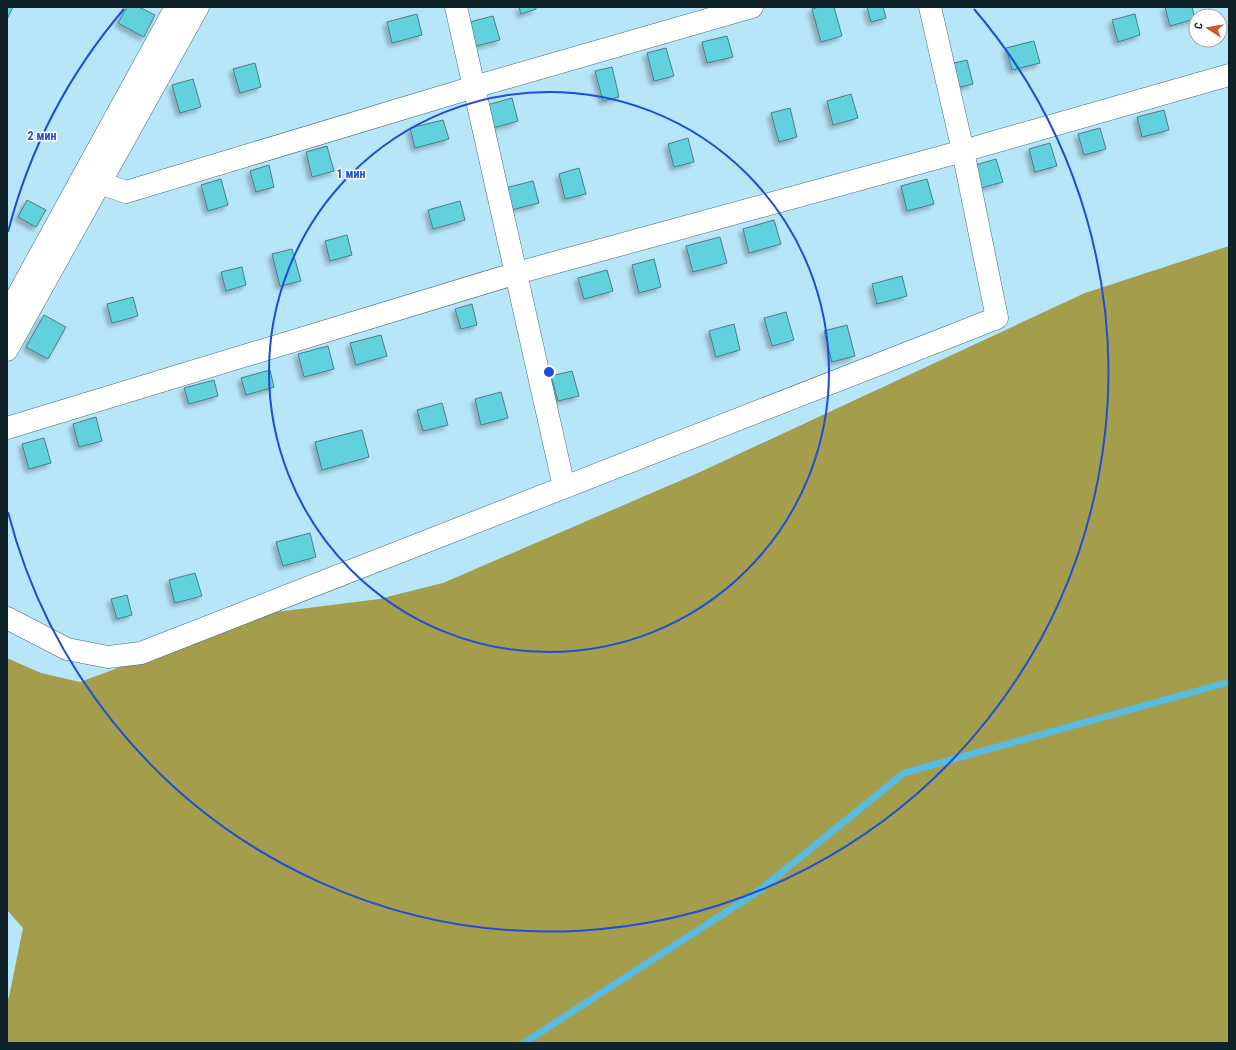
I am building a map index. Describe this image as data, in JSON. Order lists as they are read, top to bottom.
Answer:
{
  "north": "left",
  "rings": ["2 мин", "1 мин"]
}
